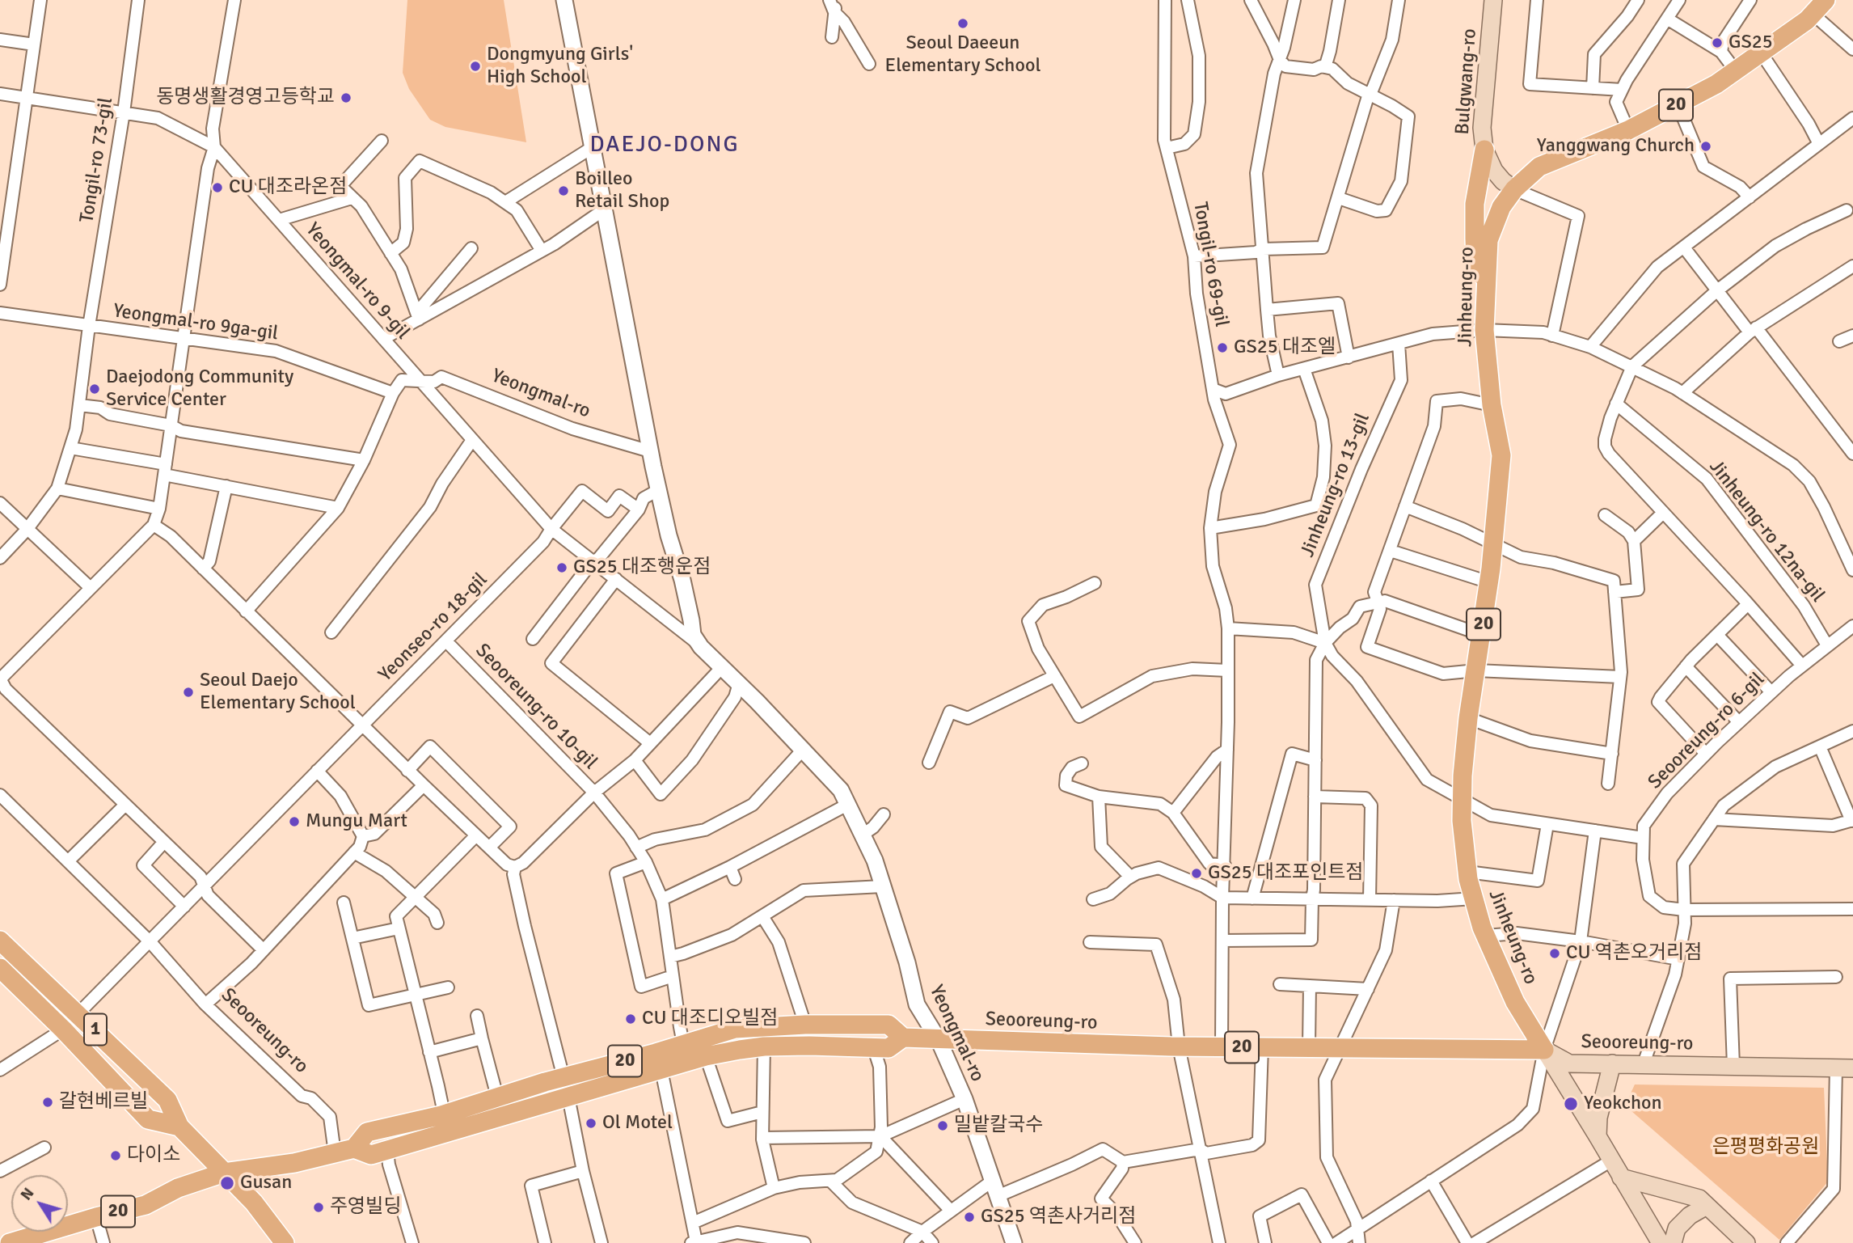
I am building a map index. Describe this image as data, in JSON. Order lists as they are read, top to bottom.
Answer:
{
  "streets": {
    "main road": [
      "Bulgwang-ro",
      "20",
      "Jinheung-ro",
      "Seooreung-ro",
      "1"
    ],
    "street": [
      "Tongil-ro 73-gil",
      "Tongil-ro 69-gil",
      "Yeongmal-ro 9-gil",
      "Yeongmal-ro 9ga-gil",
      "Yeongmal-ro",
      "Jinheung-ro 13-gil",
      "Jinheung-ro 12na-gil",
      "Yeonseo-ro 18-gil",
      "Seooreung-ro 10-gil",
      "Seooreung-ro 6-gil"
    ]
  },
  "crossings": [
    ["Bulgwang-ro", "Jinheung-ro"],
    ["Tongil-ro 73-gil", "Yeongmal-ro 9-gil"],
    ["Tongil-ro 73-gil", "Yeongmal-ro 9ga-gil"],
    ["Tongil-ro 69-gil", "Jinheung-ro 13-gil"],
    ["Tongil-ro 69-gil", "Seooreung-ro"],
    ["Yeongmal-ro 9-gil", "Yeongmal-ro"],
    ["Yeongmal-ro 9-gil", "Yeonseo-ro 18-gil"],
    ["Jinheung-ro", "Seooreung-ro"],
    ["Yeongmal-ro", "Seooreung-ro"],
    ["Jinheung-ro 12na-gil", "Seooreung-ro 6-gil"],
    ["Yeonseo-ro 18-gil", "Seooreung-ro 10-gil"],
    ["Yeonseo-ro 18-gil", "Seooreung-ro"],
    ["Yeonseo-ro 18-gil", "1"],
    ["Seooreung-ro", "1"]
  ],
  "districts": ["DAEJO-DONG"],
  "parks": ["은평평화공원"],
  "places": [
    "Seoul Daeeun Elementary School",
    "GS25",
    "Dongmyung Girls' High School",
    "동명생활경영고등학교",
    "Yanggwang Church",
    "CU 대조라온점",
    "Boilleo Retail Shop",
    "GS25 대조엘",
    "Daejodong Community Service Center",
    "GS25 대조행운점",
    "Seoul Daejo Elementary School",
    "Mungu Mart",
    "GS25 대조포인트점",
    "CU 역촌오거리점",
    "CU 대조디오빌점",
    "갈현베르빌",
    "Yeokchon",
    "Ol Motel",
    "밀밭칼국수",
    "다이소",
    "Gusan",
    "주영빌딩",
    "GS25 역촌사거리점"
  ],
  "north": "top left"
}
